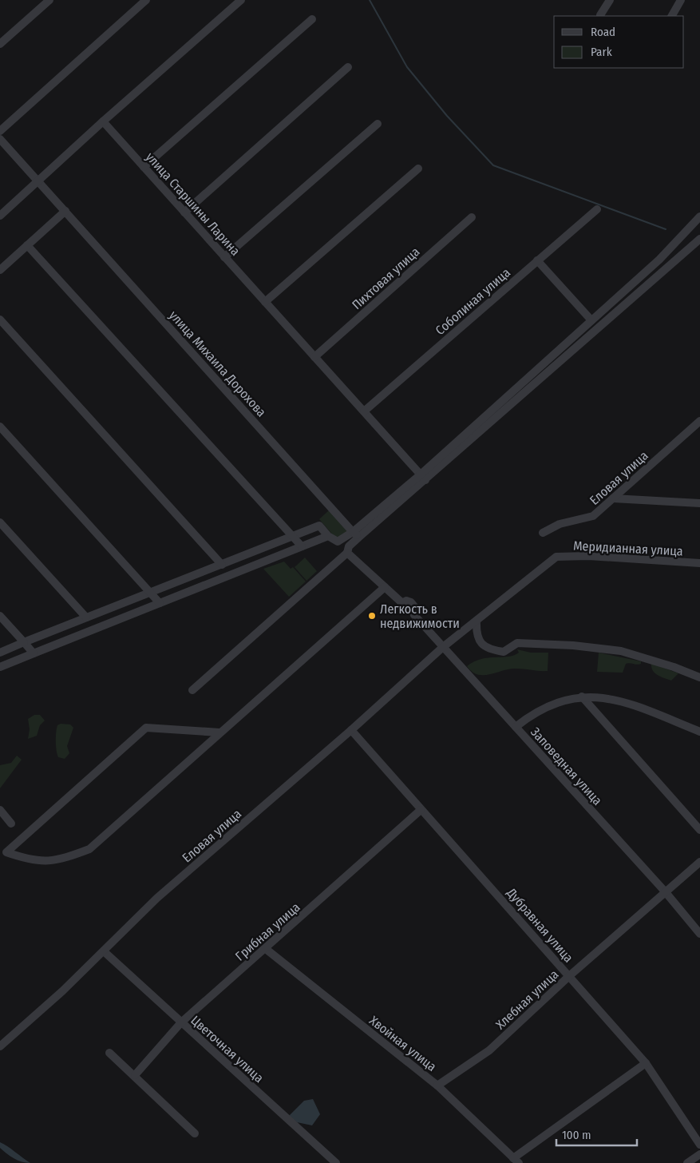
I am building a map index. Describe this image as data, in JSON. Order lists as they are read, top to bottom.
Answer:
{
  "streets": {
    "street": [
      "улица Старшины Ларина",
      "Пихтовая улица",
      "Соболиная улица",
      "улица Михаила Дорохова",
      "Еловая улица",
      "Меридианная улица",
      "Заповедная улица",
      "Дубравная улица",
      "Грибная улица",
      "Хлебная улица",
      "Хвойная улица",
      "Цветочная улица"
    ]
  },
  "crossings": [
    ["улица Старшины Ларина", "Пихтовая улица"],
    ["улица Старшины Ларина", "Соболиная улица"],
    ["Еловая улица", "Меридианная улица"],
    ["Еловая улица", "Заповедная улица"],
    ["Еловая улица", "Дубравная улица"],
    ["Еловая улица", "Цветочная улица"],
    ["Меридианная улица", "Заповедная улица"],
    ["Заповедная улица", "Хлебная улица"],
    ["Дубравная улица", "Грибная улица"],
    ["Дубравная улица", "Хлебная улица"],
    ["Грибная улица", "Хвойная улица"],
    ["Грибная улица", "Цветочная улица"],
    ["Хлебная улица", "Хвойная улица"]
  ],
  "places": ["Легкость в недвижимости"],
  "legend": ["Road", "Park"],
  "scale_bar": "100 m"
}
